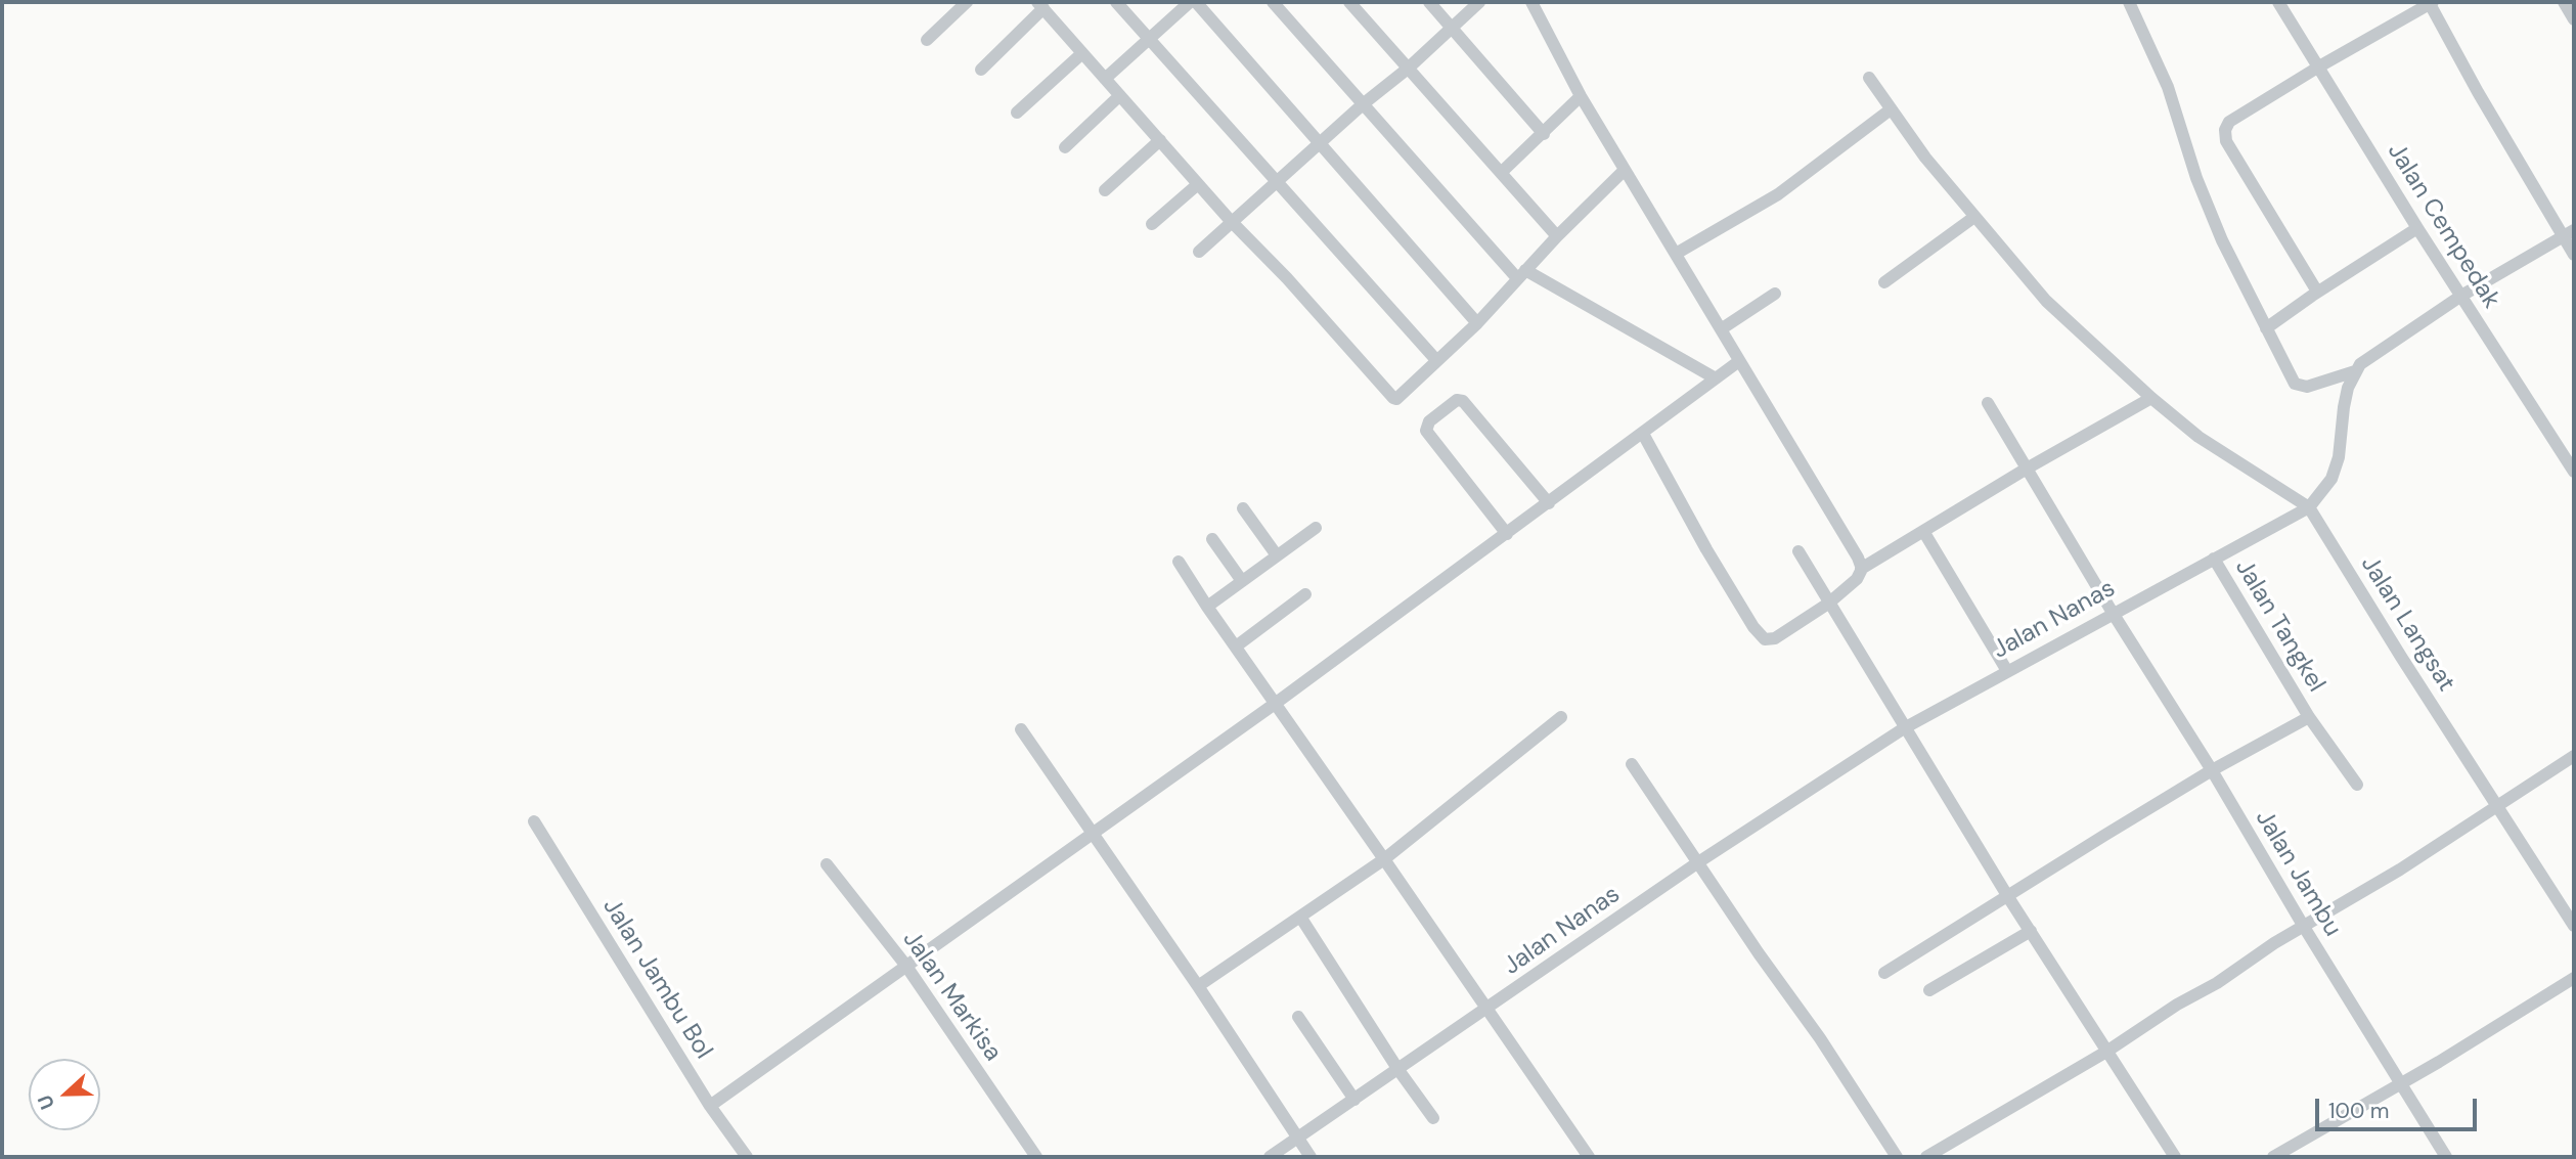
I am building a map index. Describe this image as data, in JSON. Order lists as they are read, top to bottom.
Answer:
{
  "streets": {
    "street": [
      "Jalan Cempedak",
      "Jalan Nanas",
      "Jalan Langsat",
      "Jalan Tangkel",
      "Jalan Jambu",
      "Jalan Jambu Bol",
      "Jalan Markisa"
    ]
  },
  "crossings": [
    ["Jalan Nanas", "Jalan Langsat"],
    ["Jalan Nanas", "Jalan Tangkel"],
    ["Jalan Nanas", "Jalan Jambu"]
  ],
  "scale_bar": "100 m",
  "north": "left"
}
